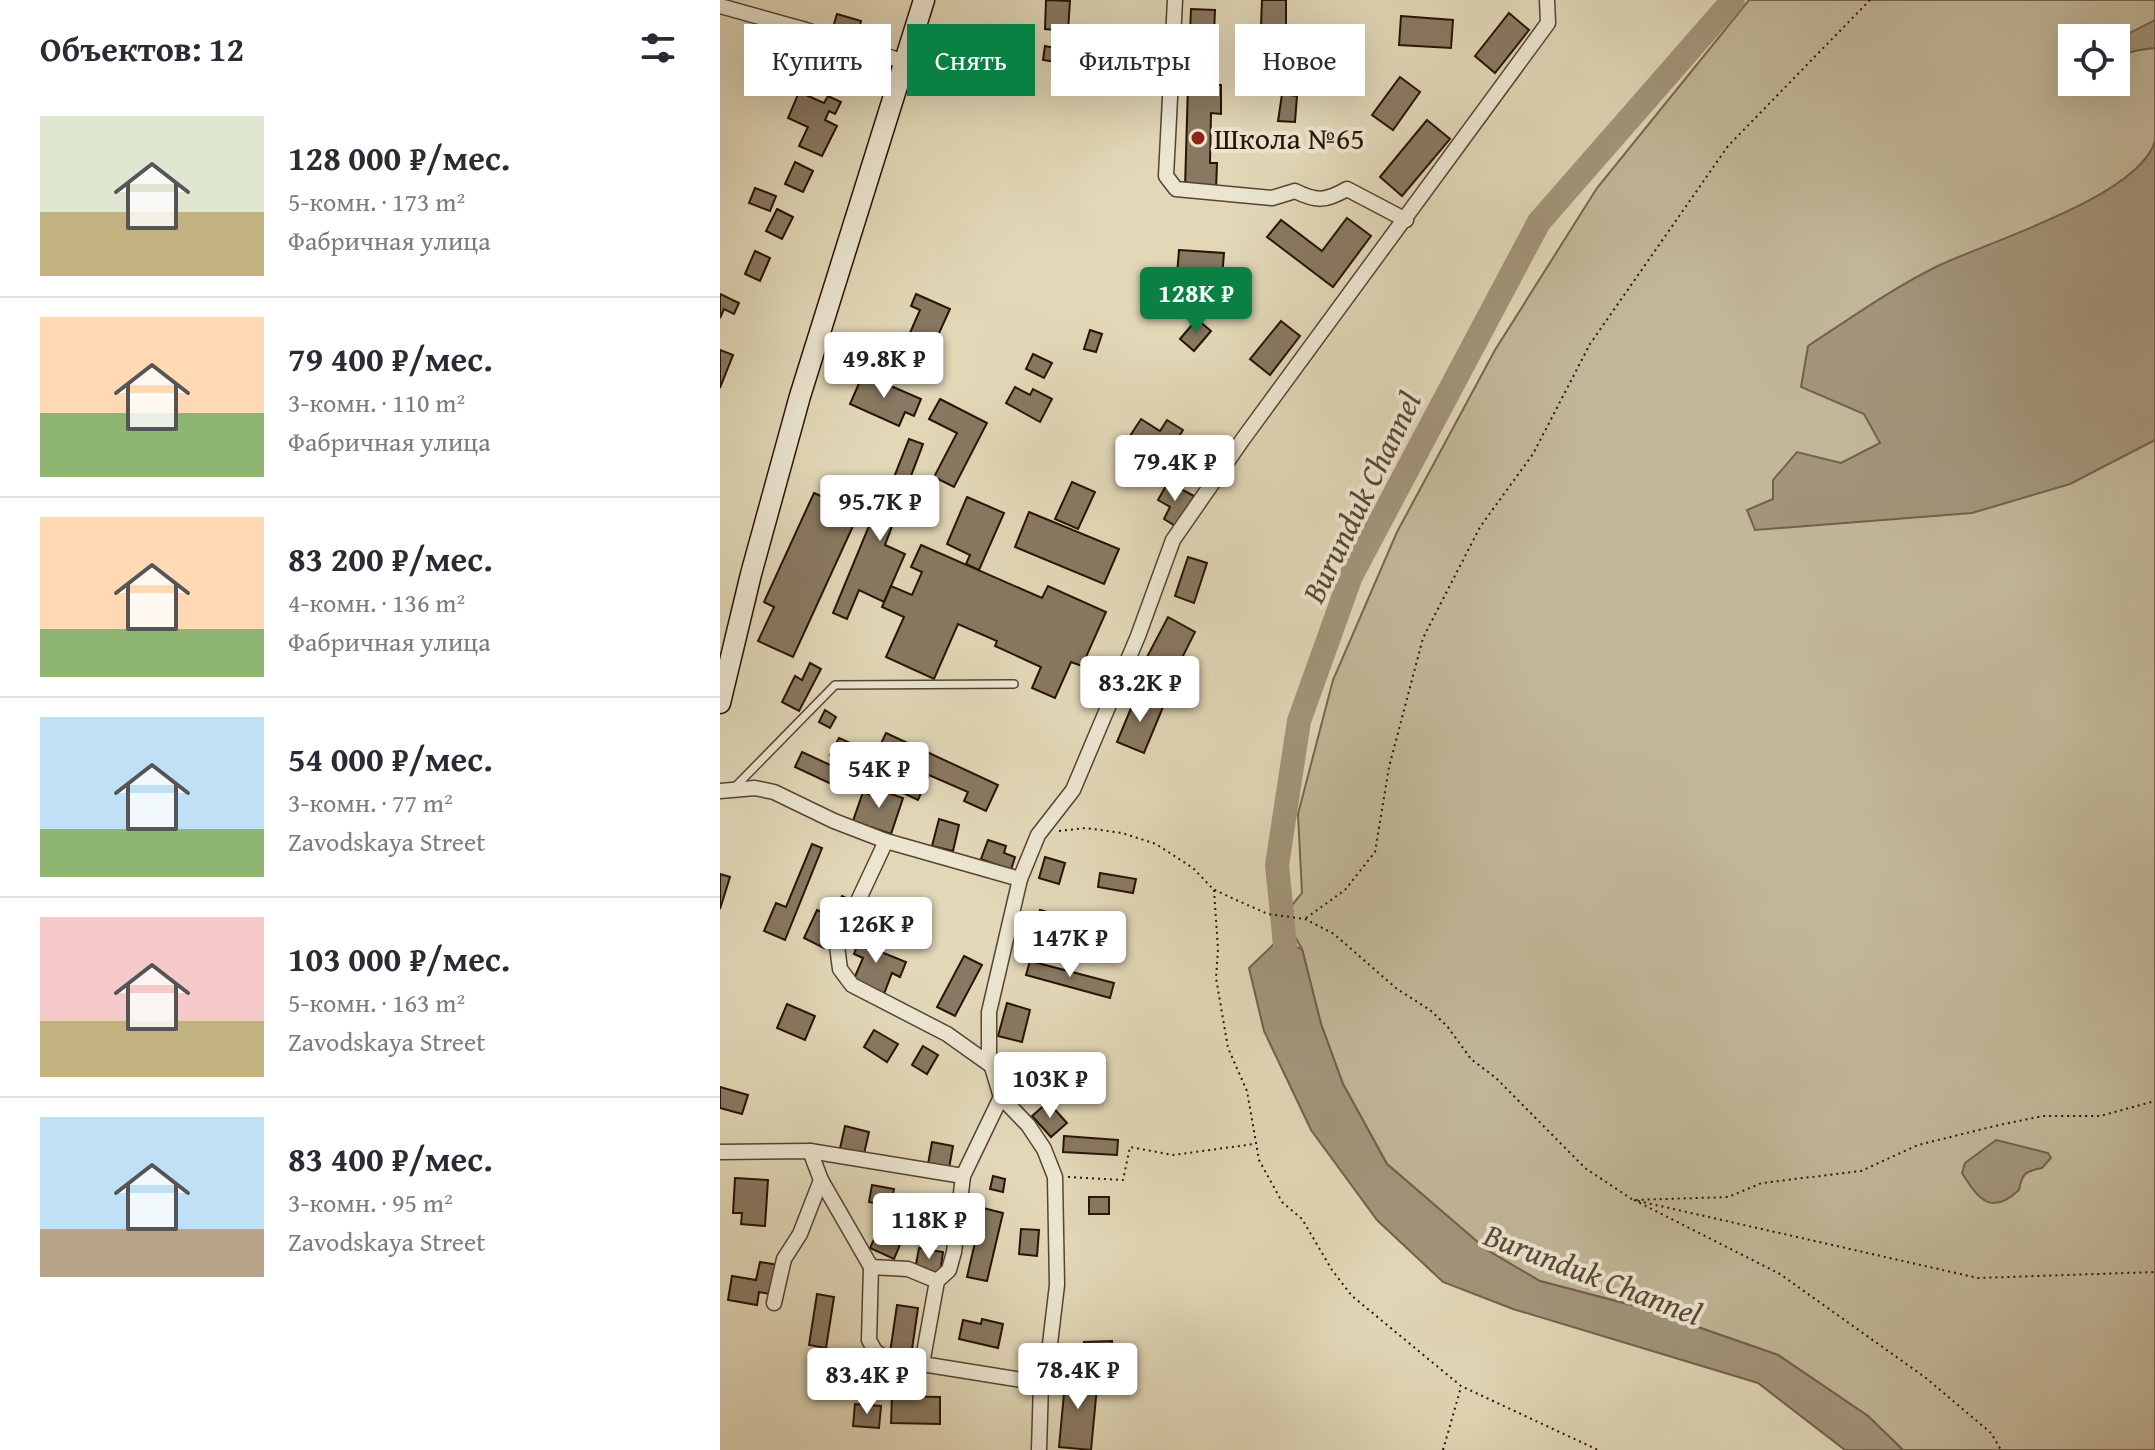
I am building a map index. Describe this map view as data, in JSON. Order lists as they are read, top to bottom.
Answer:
{
  "water": ["Burunduk Channel"],
  "places": ["Школа №65"],
  "page": {
    "heading": "Объектов: 12",
    "chip": [
      "Купить",
      "Снять",
      "Фильтры",
      "Новое"
    ],
    "list": [
      {
        "name": "128 000 ₽/мес.",
        "note": "5-комн. · 173 m² · Фабричная улица"
      },
      {
        "name": "79 400 ₽/мес.",
        "note": "3-комн. · 110 m² · Фабричная улица"
      },
      {
        "name": "83 200 ₽/мес.",
        "note": "4-комн. · 136 m² · Фабричная улица"
      },
      {
        "name": "54 000 ₽/мес.",
        "note": "3-комн. · 77 m² · Zavodskaya Street"
      },
      {
        "name": "103 000 ₽/мес.",
        "note": "5-комн. · 163 m² · Zavodskaya Street"
      },
      {
        "name": "83 400 ₽/мес.",
        "note": "3-комн. · 95 m² · Zavodskaya Street"
      }
    ],
    "price": [
      "128K ₽",
      "49.8K ₽",
      "79.4K ₽",
      "95.7K ₽",
      "83.2K ₽",
      "54K ₽",
      "126K ₽",
      "147K ₽",
      "103K ₽",
      "118K ₽",
      "78.4K ₽",
      "83.4K ₽"
    ]
  }
}
